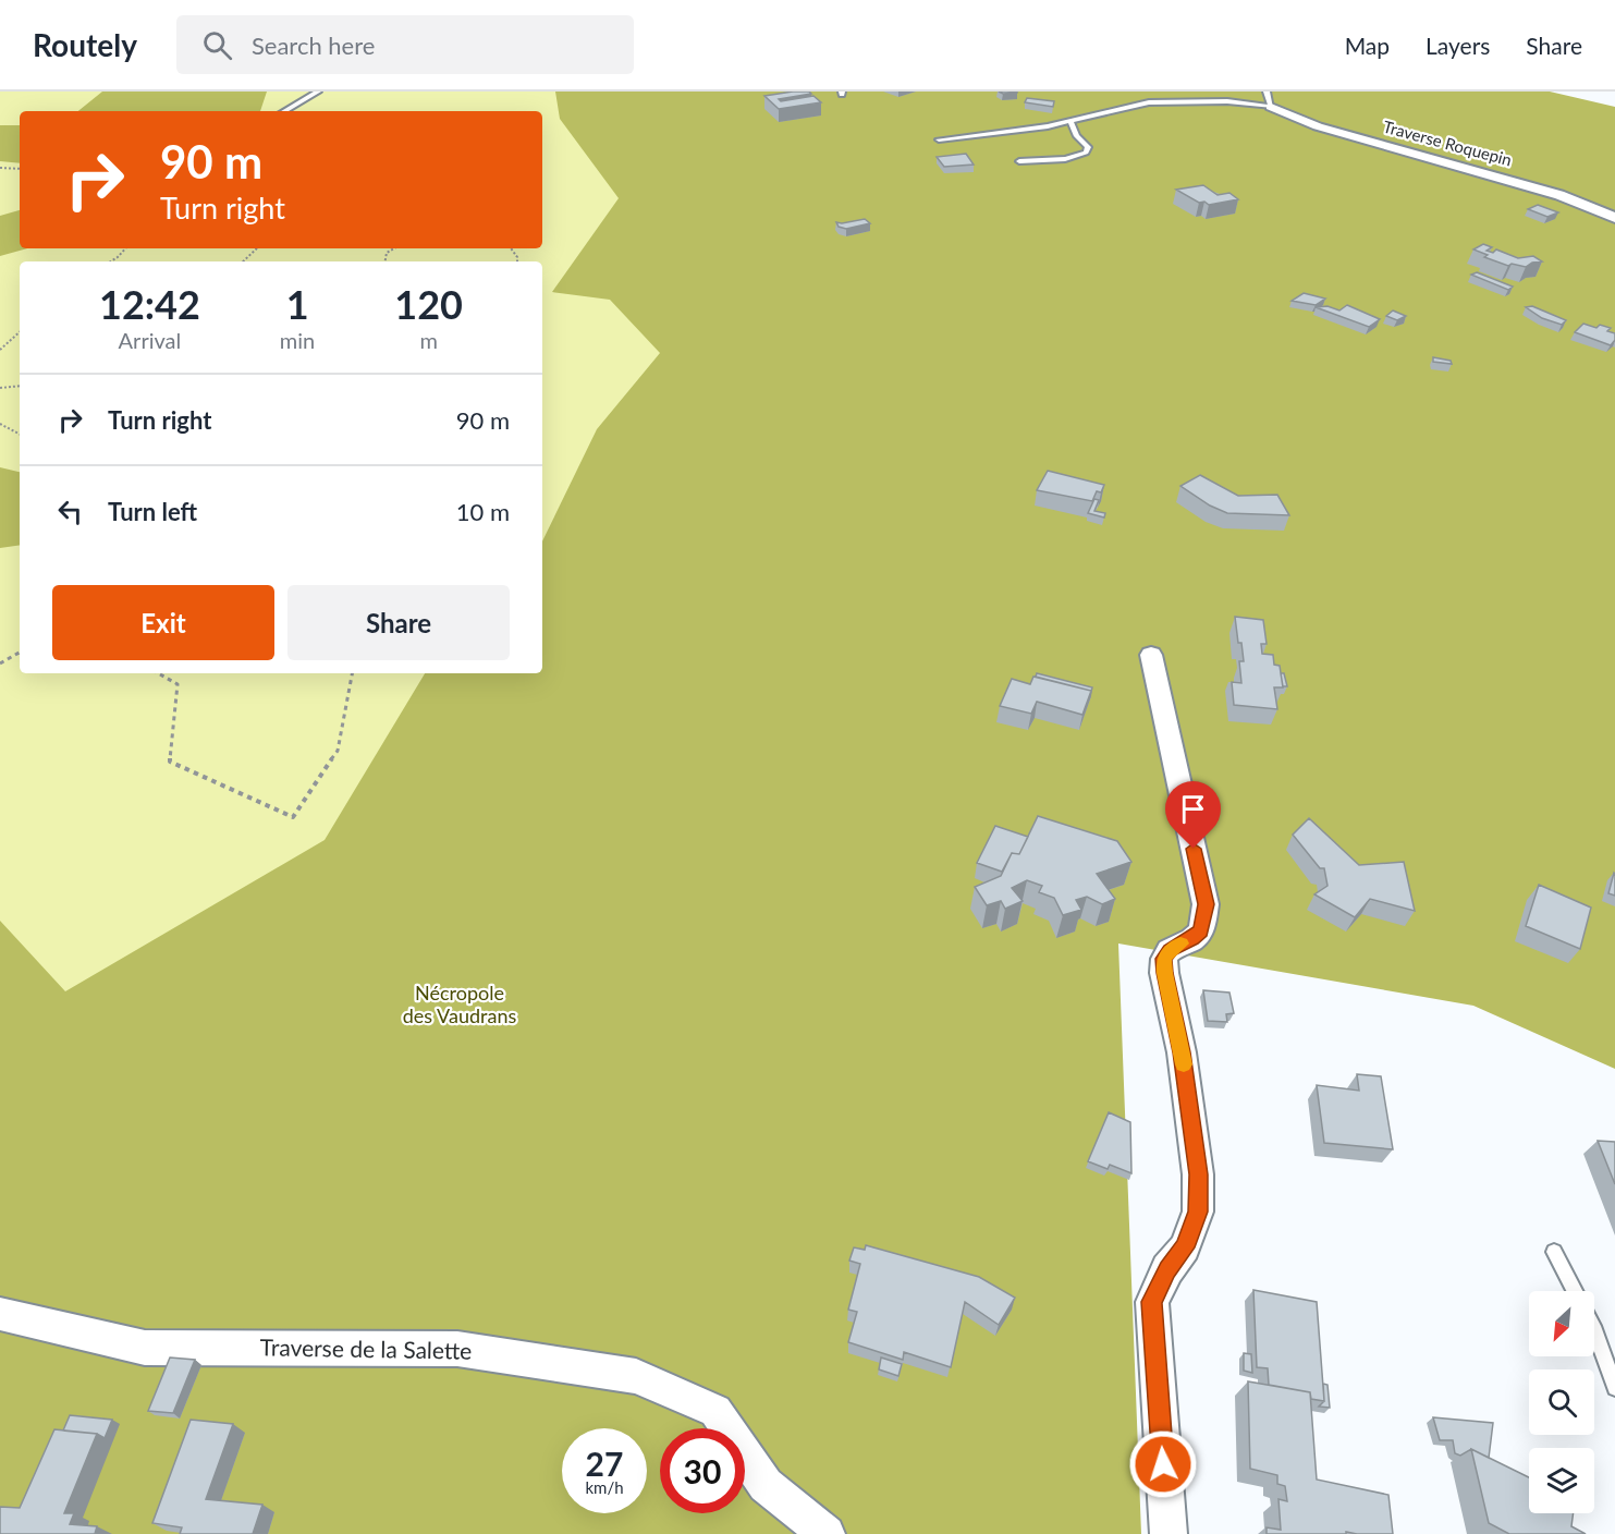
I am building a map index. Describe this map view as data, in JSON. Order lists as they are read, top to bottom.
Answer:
{
  "streets": {
    "street": ["Traverse Roquepin", "Traverse de la Salette"]
  },
  "parks": ["Nécropole des Vaudrans"],
  "north": "bottom left",
  "page": {
    "header": "Routely",
    "search": "Search here",
    "nav": ["Map", "Layers", "Share"],
    "turn": ["90 m", "Turn right"],
    "eta": [
      "12:42",
      "Arrival",
      "1",
      "min",
      "120",
      "m"
    ],
    "list": [
      {
        "name": "Turn right",
        "value": "90 m"
      },
      {
        "name": "Turn left",
        "value": "10 m"
      }
    ],
    "buttons": ["Exit", "Share"],
    "speed": "27 km/h",
    "limit": "30"
  }
}
